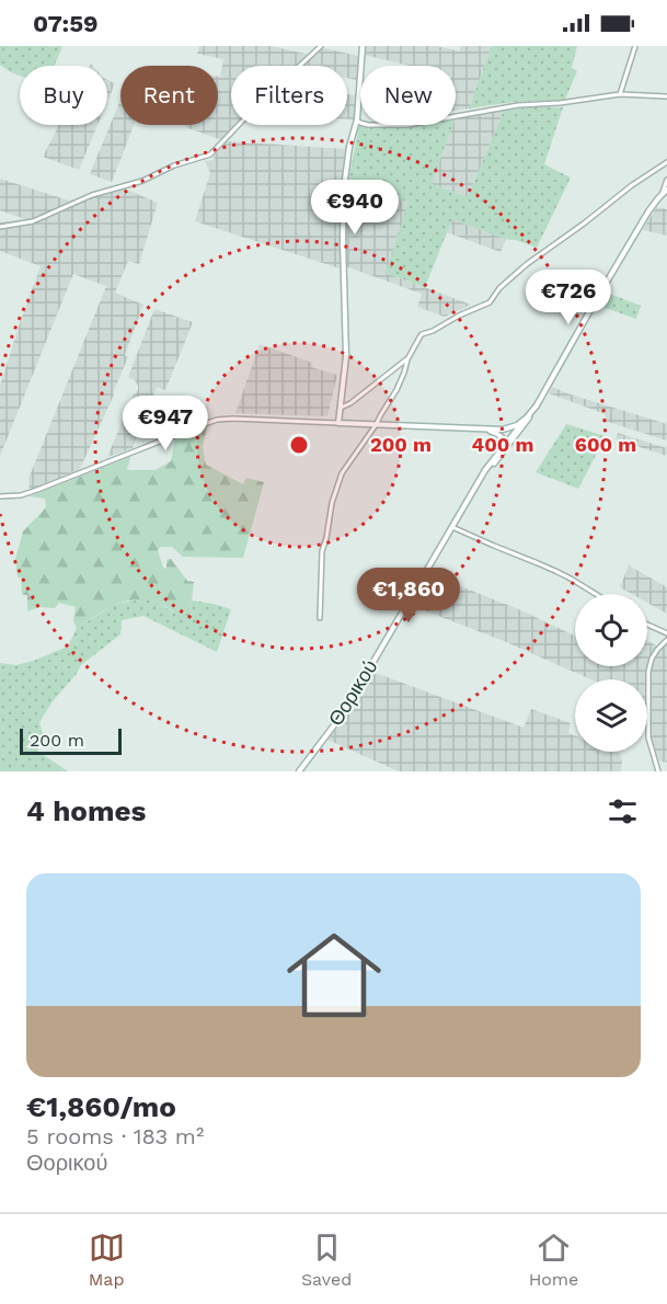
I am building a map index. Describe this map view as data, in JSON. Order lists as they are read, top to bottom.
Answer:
{
  "streets": {
    "main road": ["Θορικού"]
  },
  "scale_bar": "200 m",
  "page": {
    "status": "07:59",
    "chip": [
      "Buy",
      "Rent",
      "Filters",
      "New"
    ],
    "price": [
      "€940",
      "€726",
      "€947",
      "€1,860"
    ],
    "scale": "200 m",
    "heading": "4 homes",
    "list": [
      {
        "name": "€1,860/mo",
        "note": "5 rooms · 183 m² · Θορικού"
      }
    ],
    "tabs": ["Map", "Saved", "Home"]
  },
  "rings": ["200 m", "400 m", "600 m"]
}
